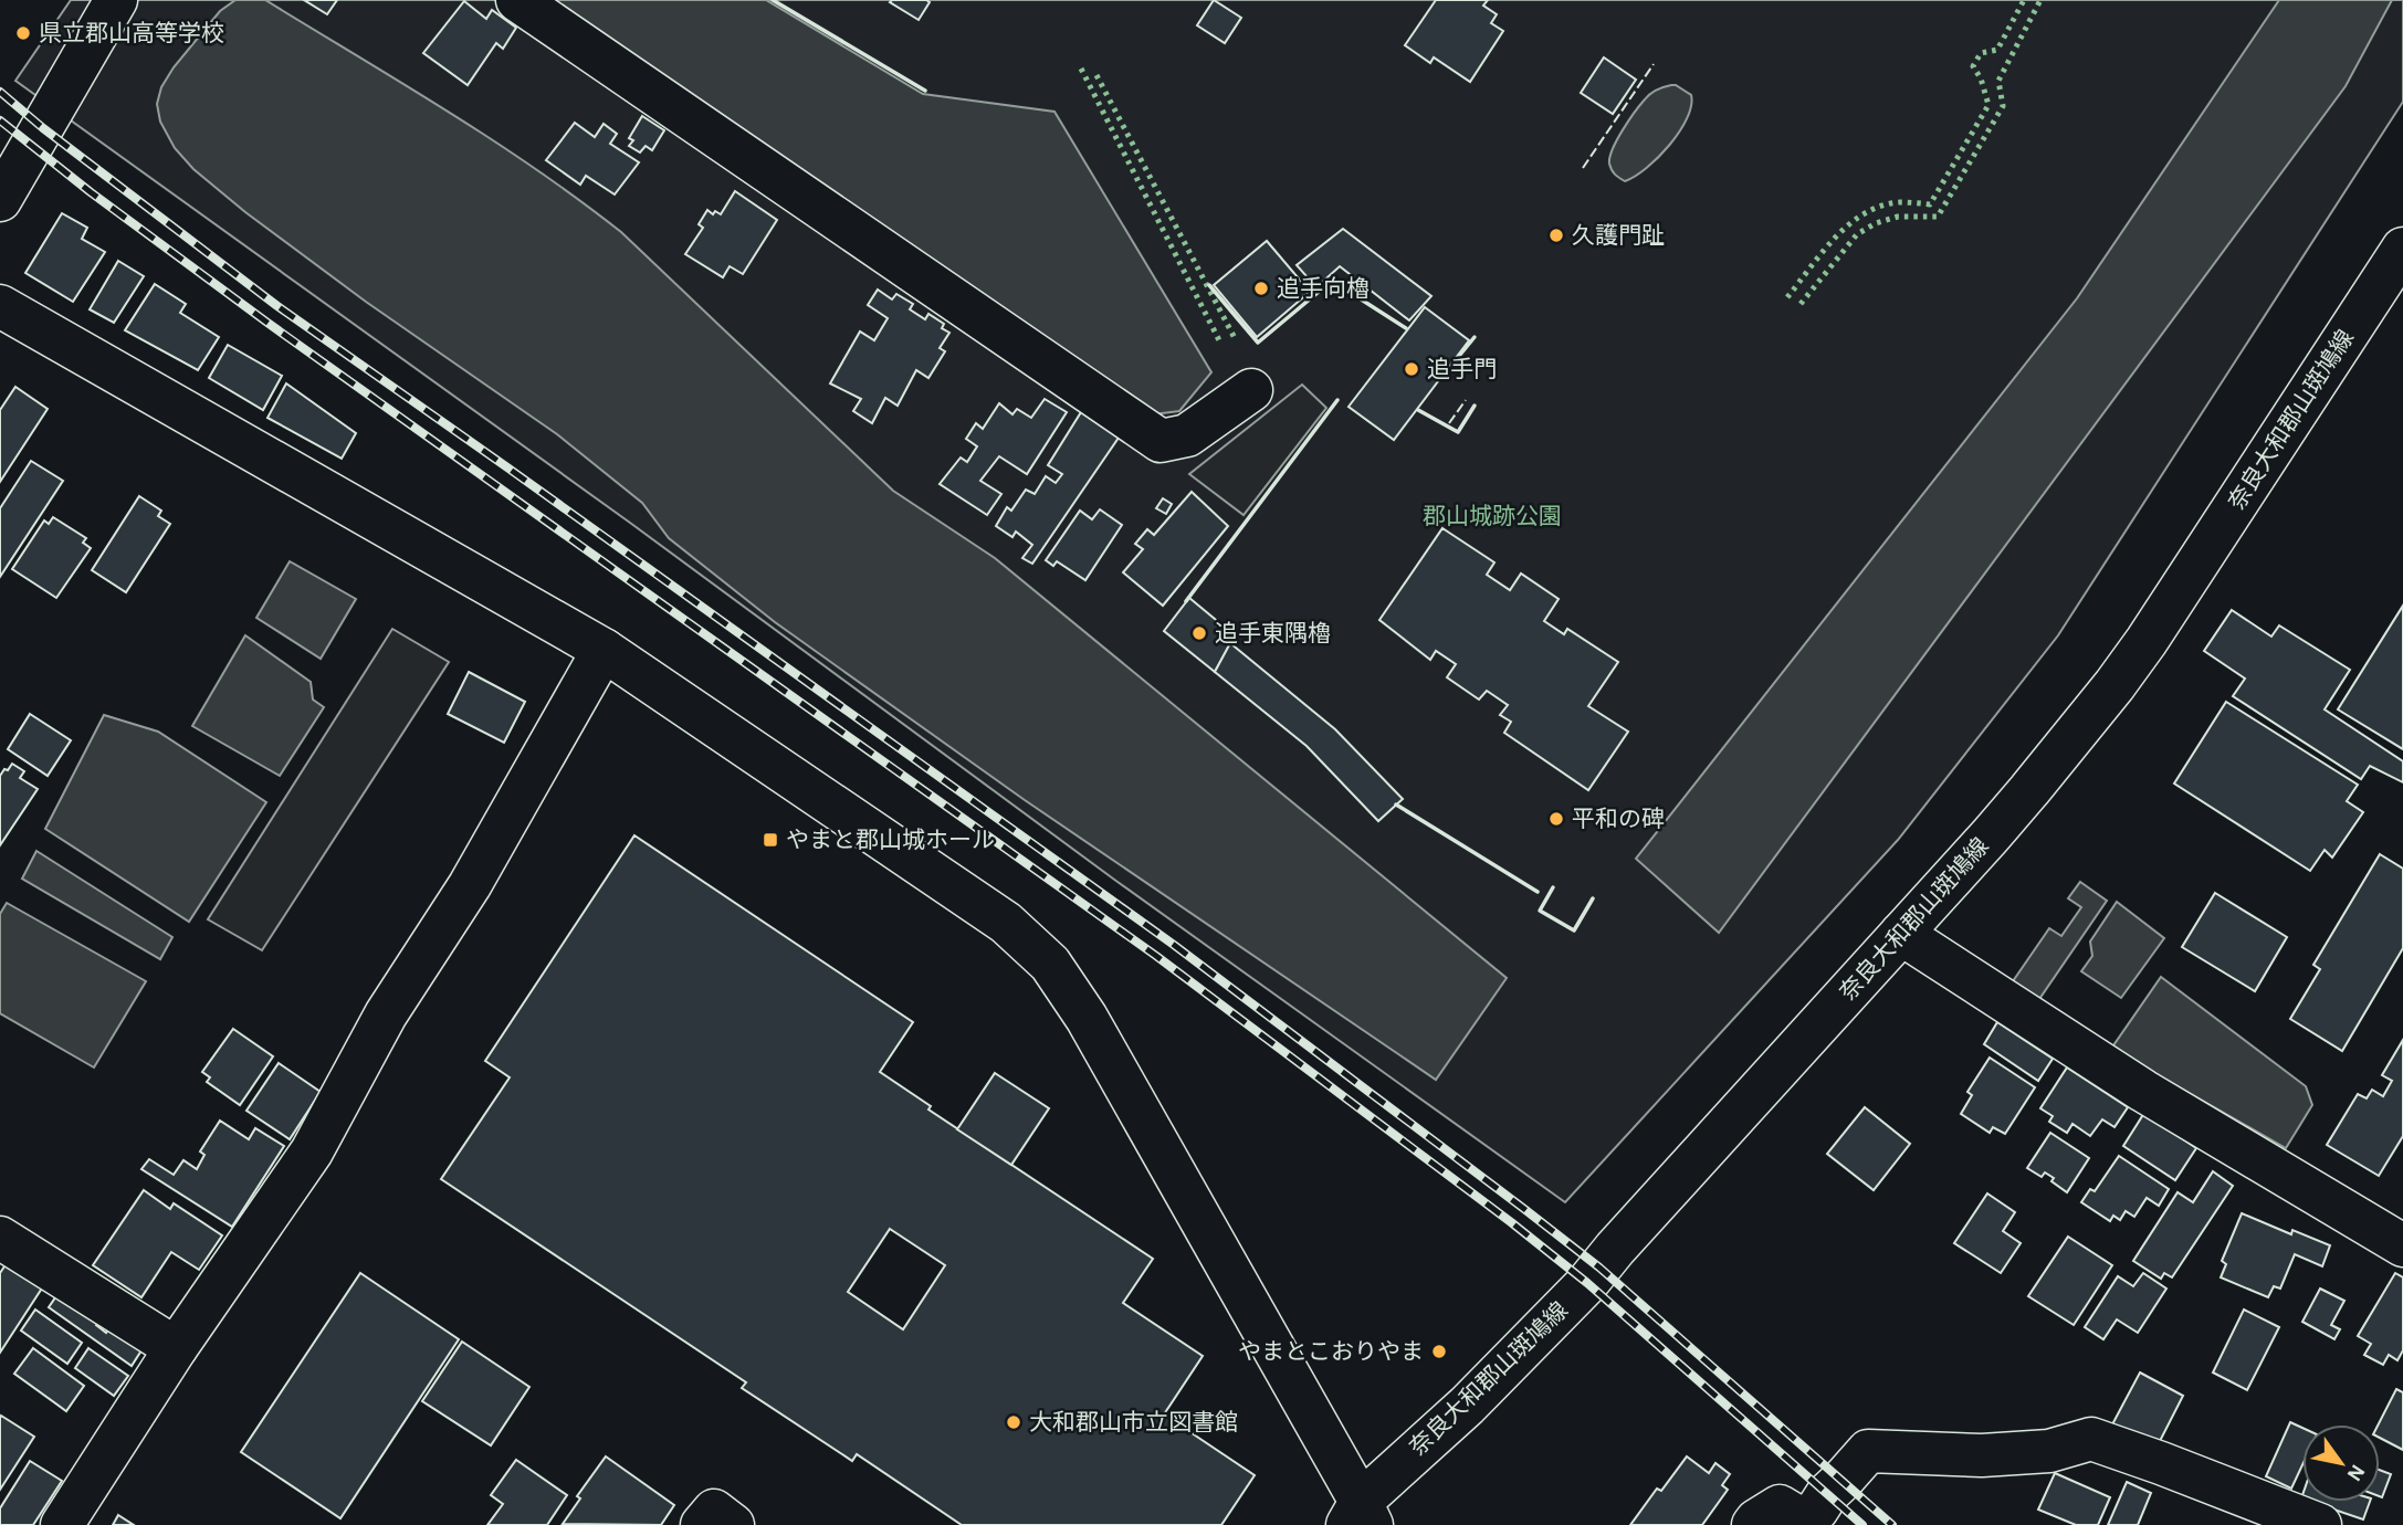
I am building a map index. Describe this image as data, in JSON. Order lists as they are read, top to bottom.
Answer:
{
  "streets": {
    "street": ["奈良大和郡山斑鳩線"]
  },
  "parks": ["郡山城跡公園"],
  "places": {
    "other": [
      "県立郡山高等学校",
      "久護門趾",
      "追手向櫓",
      "追手門",
      "追手東隅櫓",
      "平和の碑",
      "やまとこおりやま",
      "大和郡山市立図書館"
    ],
    "transit": ["やまと郡山城ホール"]
  },
  "north": "bottom right"
}
